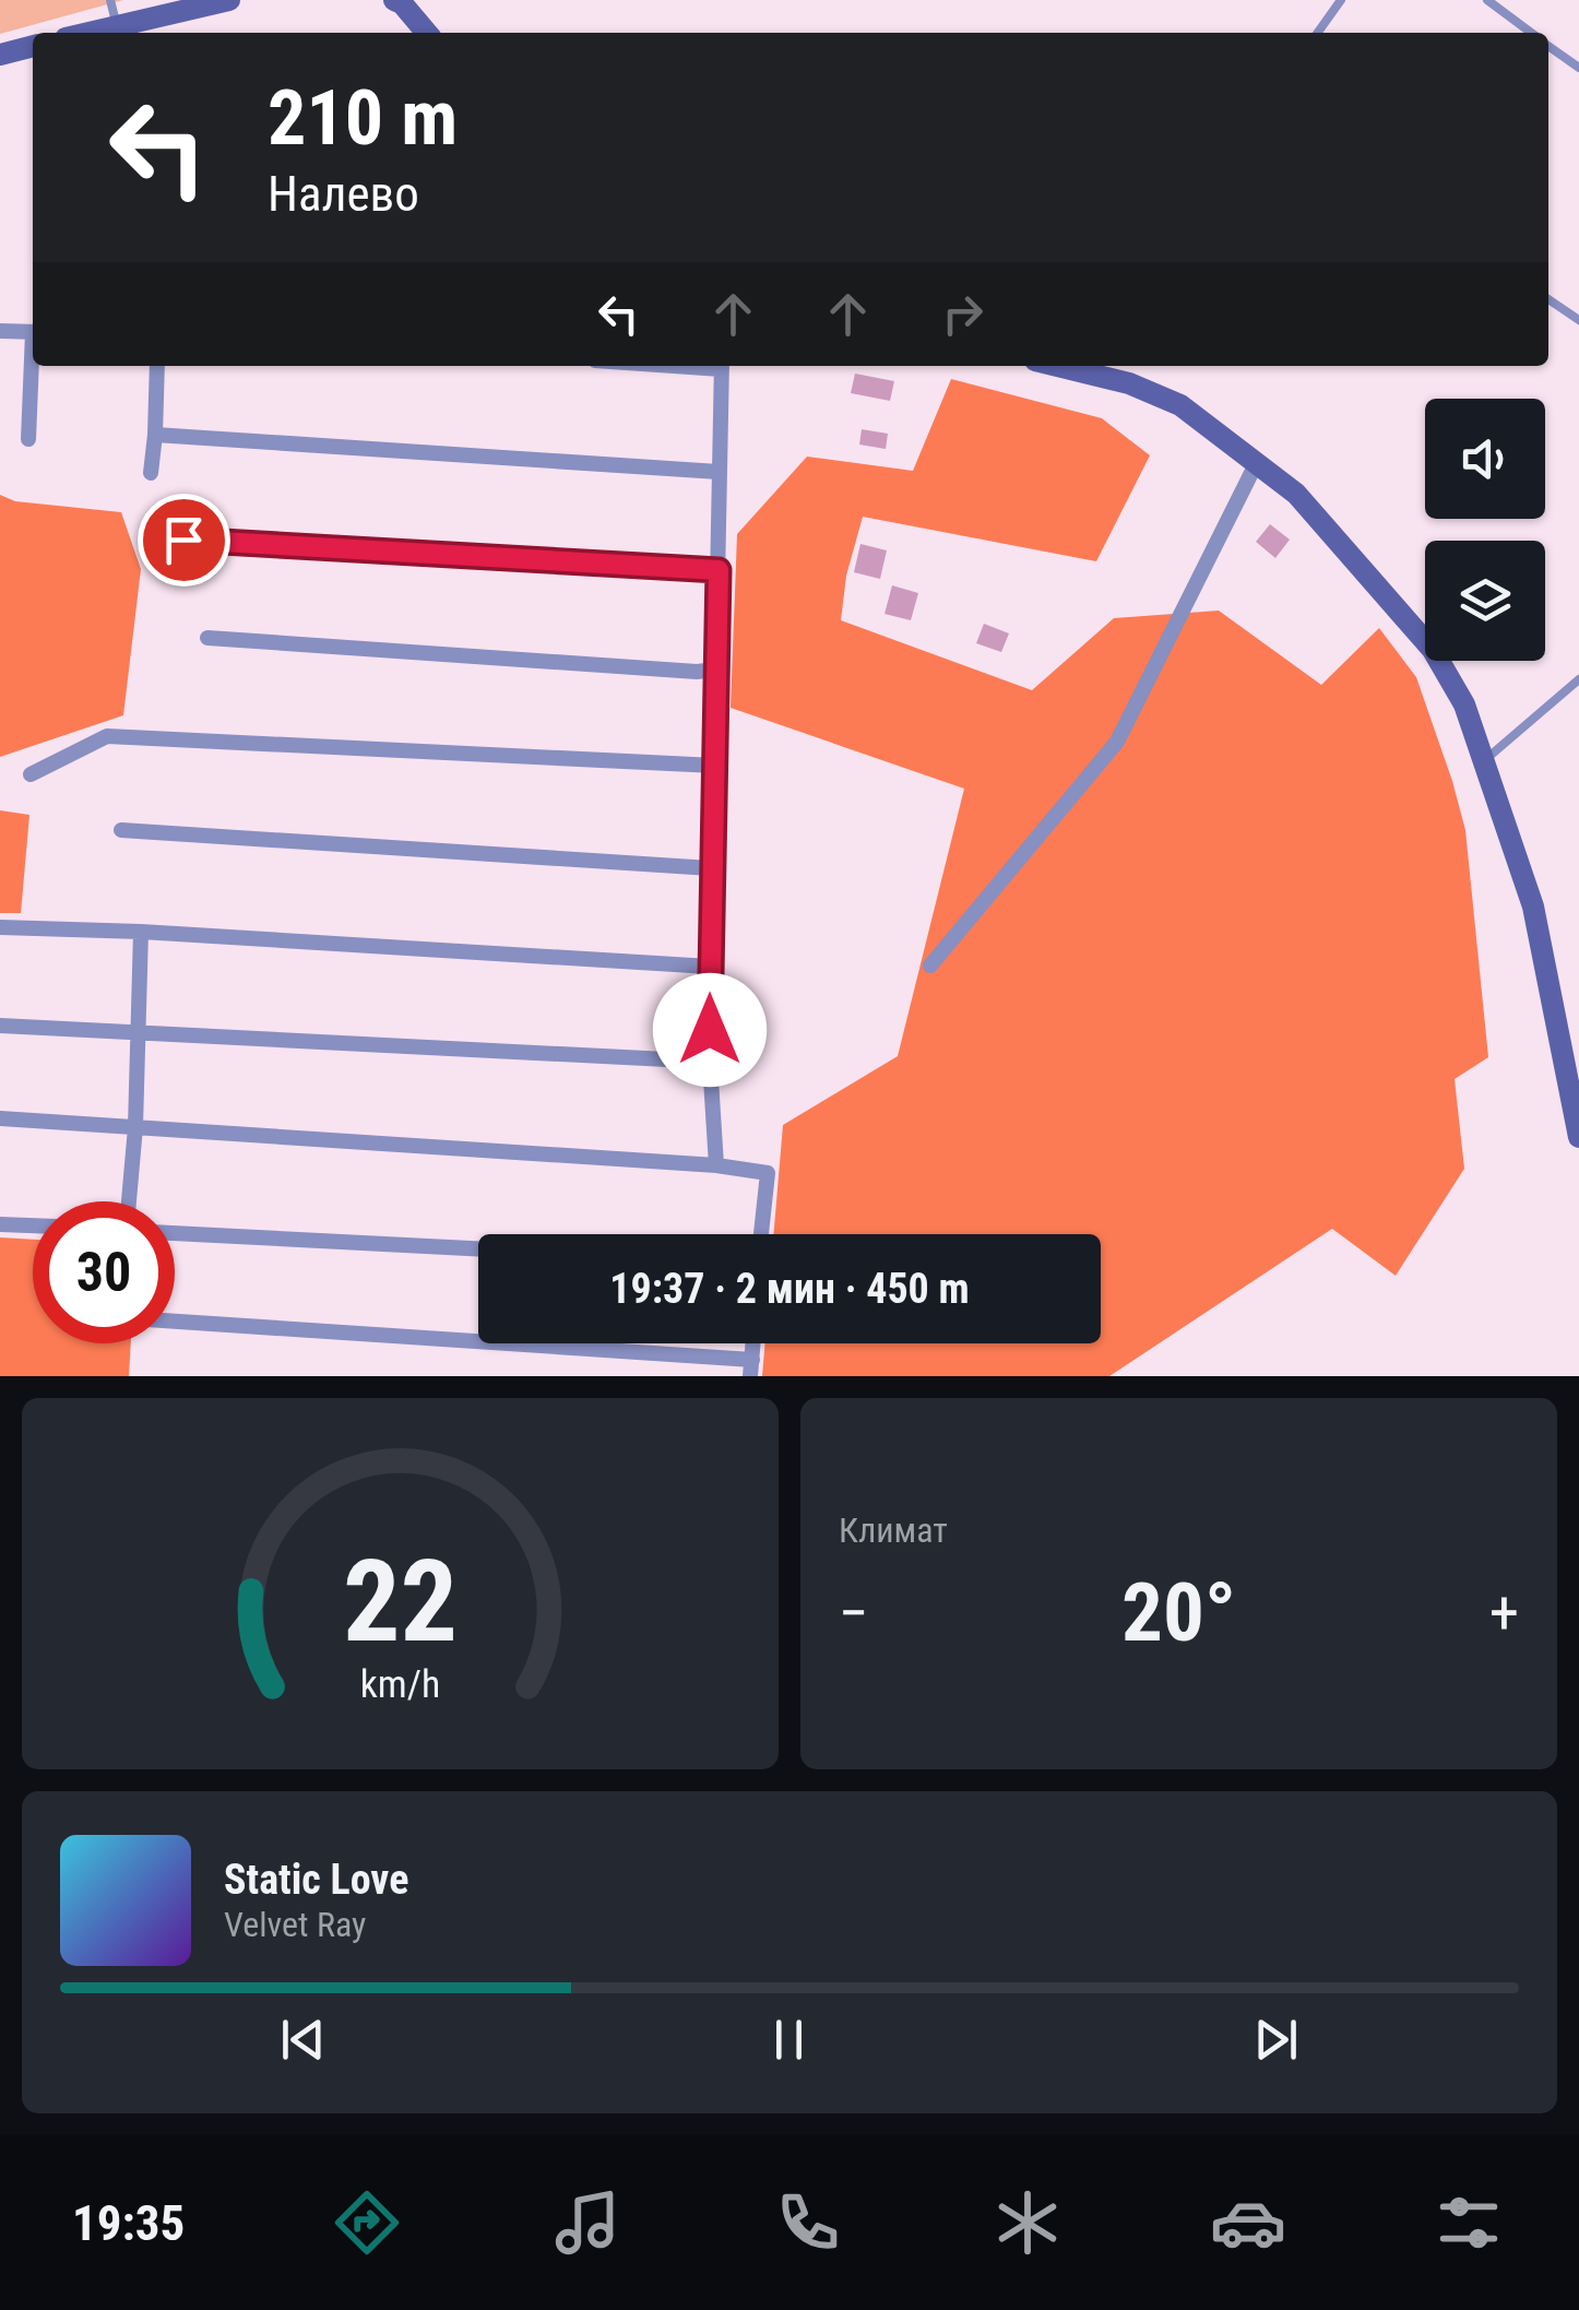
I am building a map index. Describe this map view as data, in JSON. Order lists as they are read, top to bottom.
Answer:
{
  "page": {
    "turn": ["210 m", "Налево"],
    "limit": "30",
    "trip": "19:37 · 2 мин · 450 m",
    "tile": "Климат",
    "heat": ["−", "20°", "+"],
    "song": ["Static Love", "Velvet Ray"],
    "tabs": "19:35",
    "gauge": ["22", "km/h"]
  }
}
